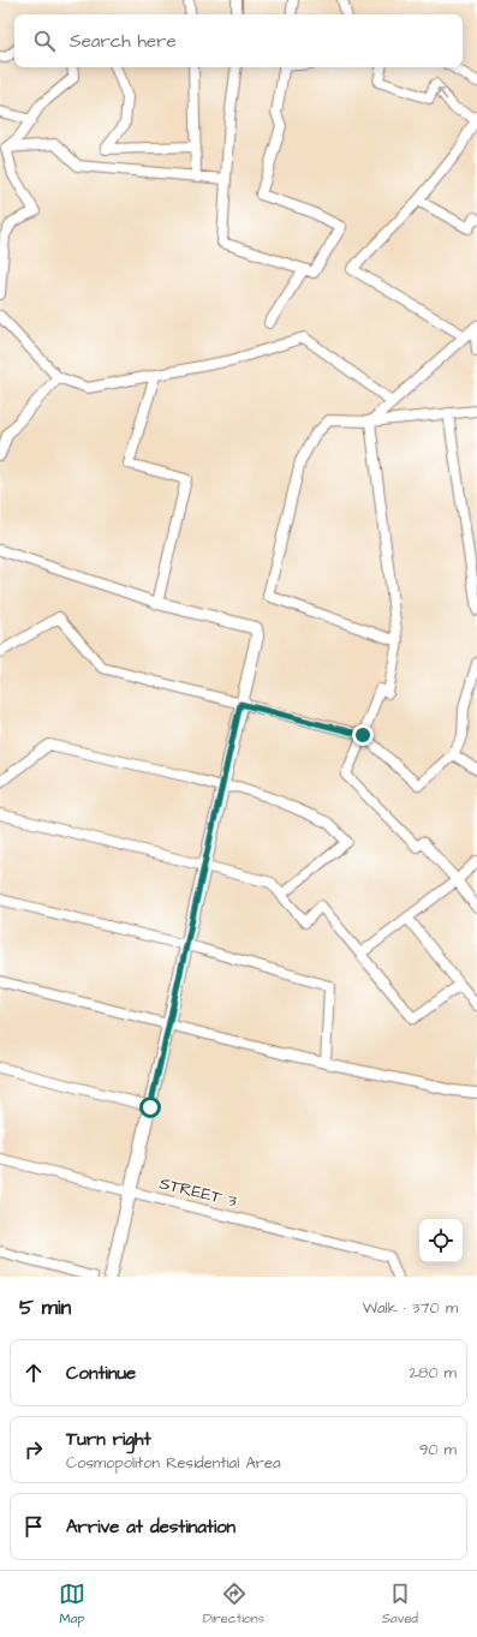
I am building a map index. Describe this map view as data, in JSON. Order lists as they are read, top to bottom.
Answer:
{
  "streets": {
    "street": ["STREET 3"]
  },
  "page": {
    "search": "Search here",
    "heading": ["5 min", "Walk · 370 m"],
    "list": [
      ["Continue", "280 m"],
      ["Turn right", "Cosmopoliton Residential Area", "90 m"],
      "Arrive at destination"
    ],
    "nav": ["Map", "Directions", "Saved"]
  }
}
